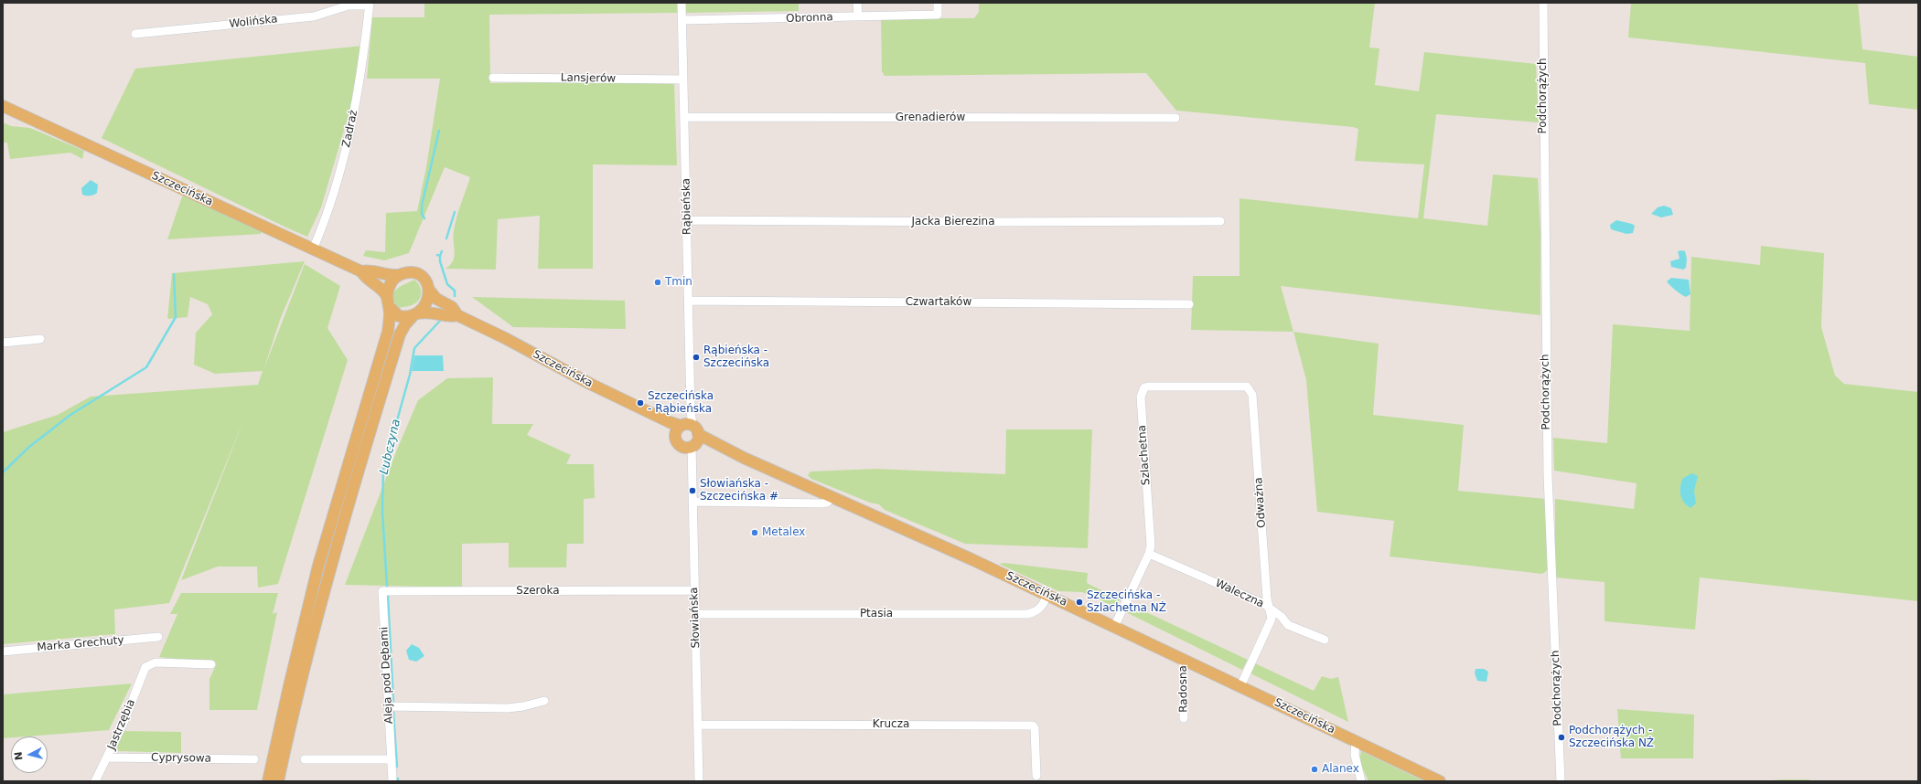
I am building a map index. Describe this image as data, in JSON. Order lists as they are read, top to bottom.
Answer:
{
  "streets": {
    "main road": ["Szczecińska"],
    "street": [
      "Obronna",
      "Wolińska",
      "Lansjerów",
      "Podchorążych",
      "Grenadierów",
      "Zadraż",
      "Rąbieńska",
      "Jacka Bierezina",
      "Czwartaków",
      "Szlachetna",
      "Odważna",
      "Szeroka",
      "Waleczna",
      "Ptasia",
      "Słowiańska",
      "Marka Grechuty",
      "Aleja pod Dębami",
      "Radosna",
      "Jastrzębia",
      "Krucza",
      "Cyprysowa"
    ]
  },
  "crossings": [
    ["Obronna", "Rąbieńska"],
    ["Wolińska", "Zadraż"],
    ["Lansjerów", "Rąbieńska"],
    ["Grenadierów", "Rąbieńska"],
    ["Zadraż", "Szczecińska"],
    ["Szczecińska", "Rąbieńska"],
    ["Szczecińska", "Szlachetna"],
    ["Szczecińska", "Ptasia"],
    ["Szczecińska", "Słowiańska"],
    ["Szczecińska", "Radosna"],
    ["Rąbieńska", "Jacka Bierezina"],
    ["Rąbieńska", "Czwartaków"],
    ["Rąbieńska", "Słowiańska"],
    ["Szlachetna", "Odważna"],
    ["Szlachetna", "Waleczna"],
    ["Odważna", "Waleczna"],
    ["Szeroka", "Słowiańska"],
    ["Szeroka", "Aleja pod Dębami"],
    ["Ptasia", "Słowiańska"],
    ["Słowiańska", "Krucza"],
    ["Jastrzębia", "Cyprysowa"]
  ],
  "water": ["Lubczyna"],
  "places": [
    "Tmin",
    "Rąbieńska - Szczecińska",
    "Szczecińska - Rąbieńska",
    "Słowiańska - Szczecińska #",
    "Metalex",
    "Szczecińska - Szlachetna NŻ",
    "Podchorążych - Szczecińska NŻ",
    "Alanex"
  ],
  "north": "left"
}
